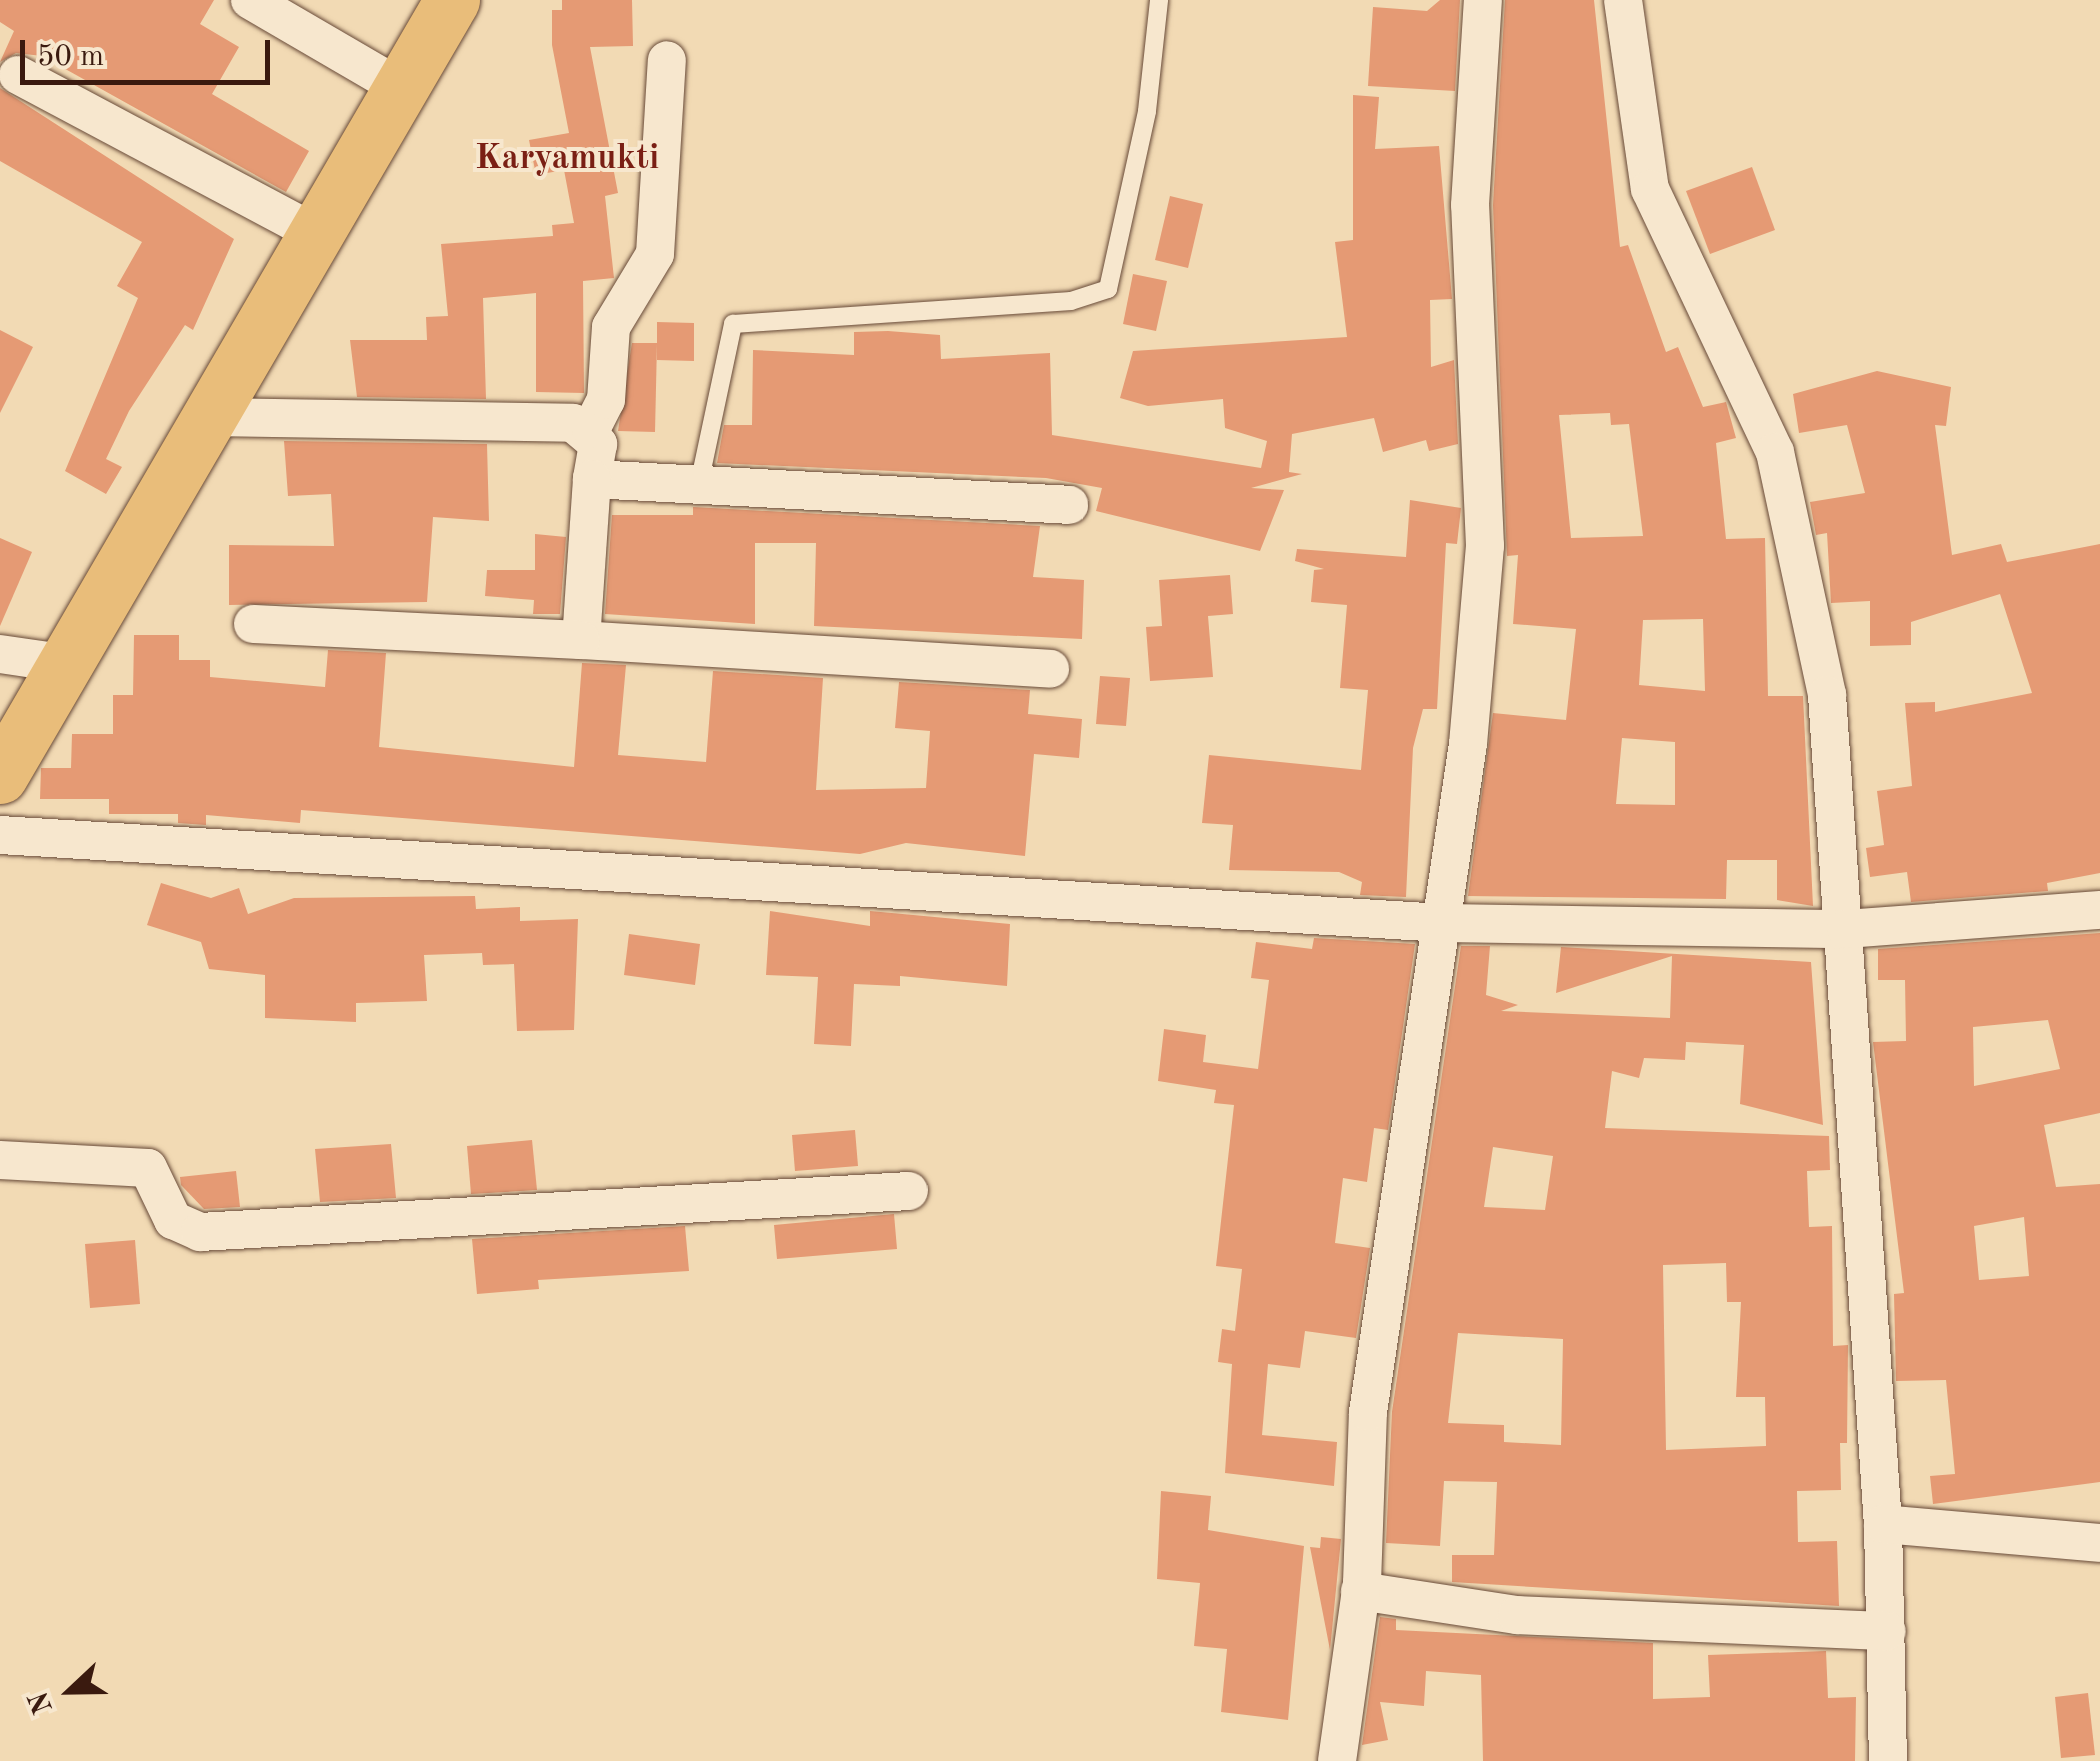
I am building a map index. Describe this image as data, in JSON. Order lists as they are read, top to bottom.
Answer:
{
  "districts": ["Karyamukti"],
  "scale_bar": "50 m",
  "north": "left"
}
